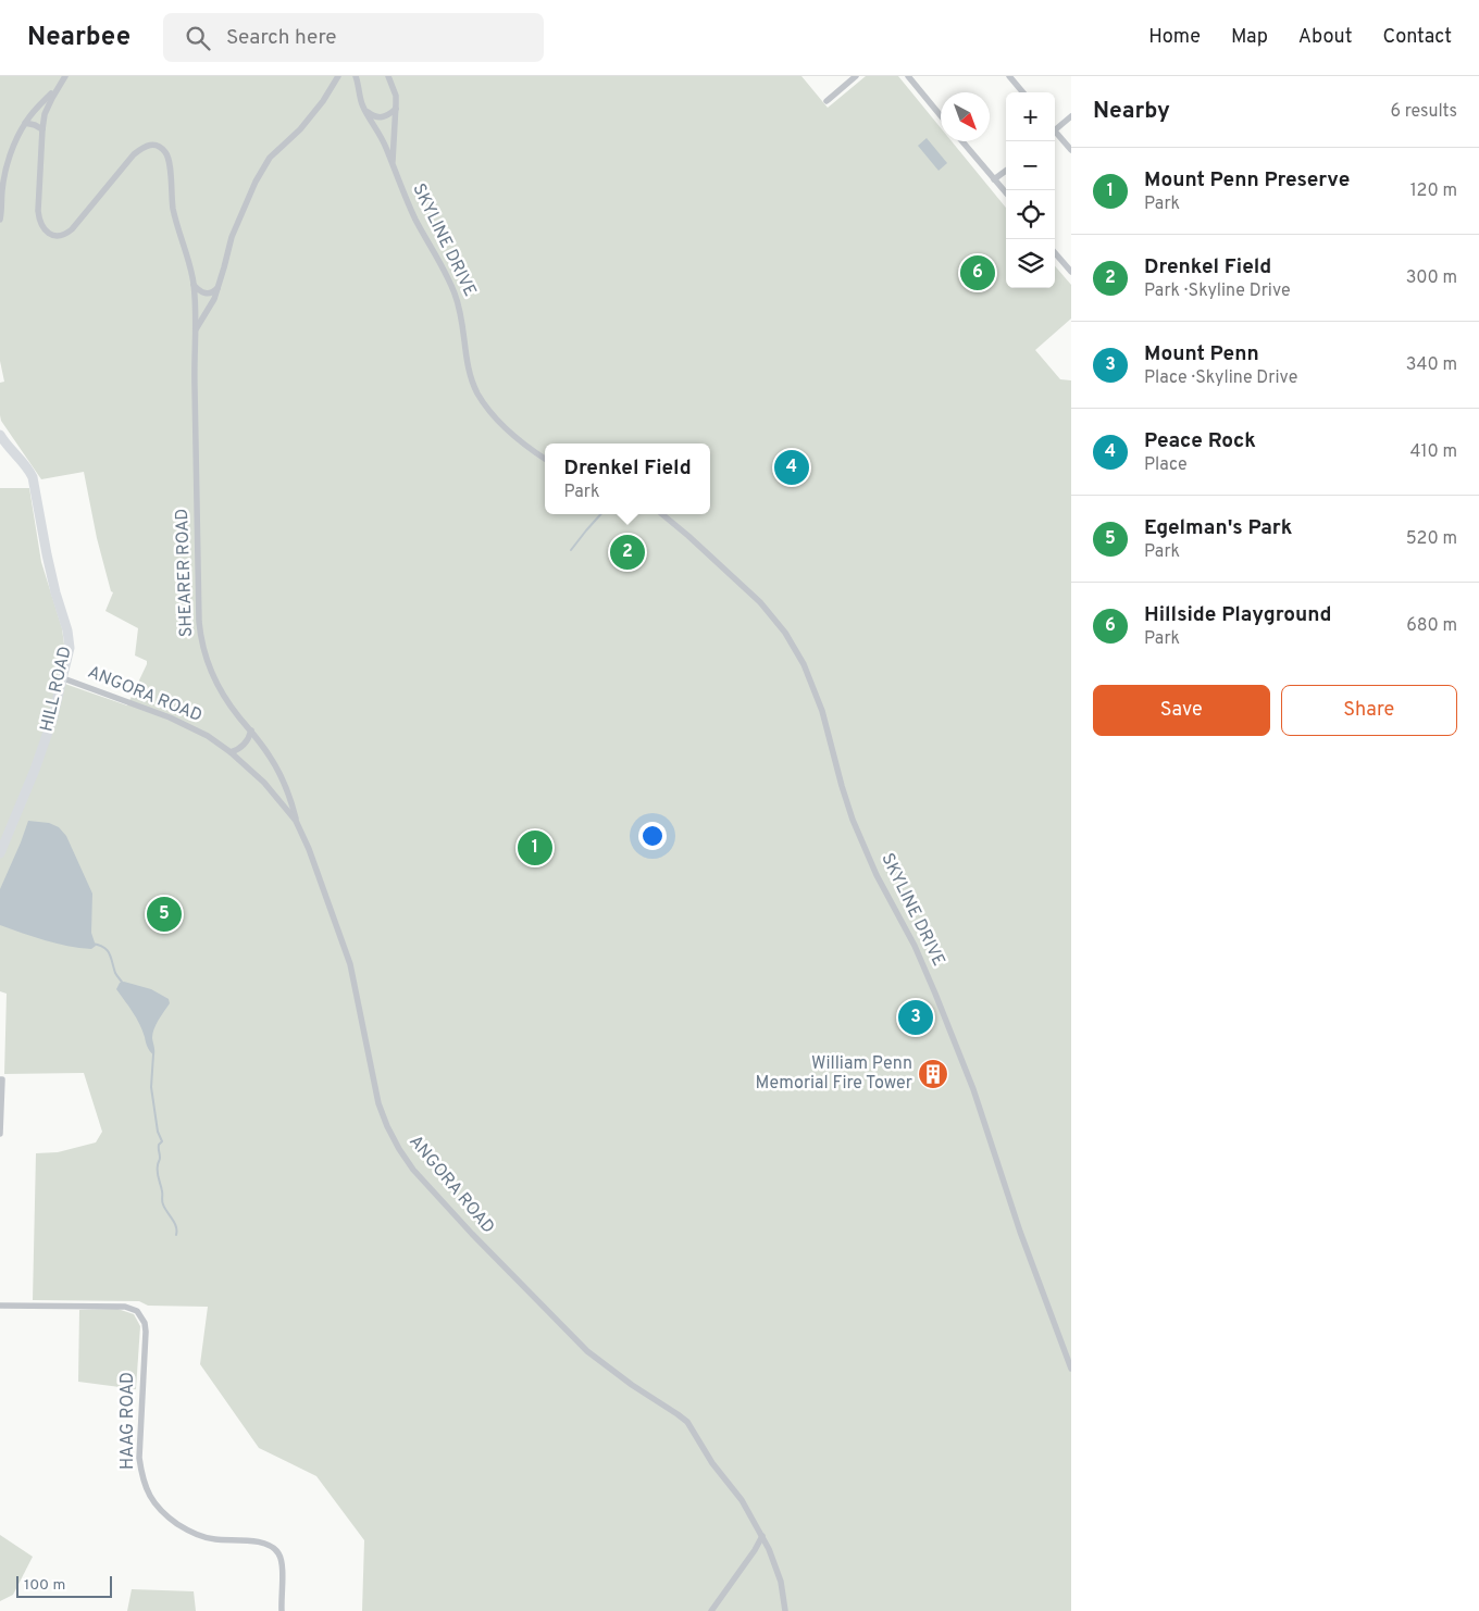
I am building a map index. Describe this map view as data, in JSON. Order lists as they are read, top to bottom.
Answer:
{
  "streets": {
    "street": [
      "SKYLINE DRIVE",
      "SHEARER ROAD",
      "HILL ROAD",
      "ANGORA ROAD",
      "HAAG ROAD"
    ]
  },
  "crossings": [
    ["SHEARER ROAD", "ANGORA ROAD"],
    ["HILL ROAD", "ANGORA ROAD"]
  ],
  "places": {
    "building": ["William Penn Memorial Fire Tower"]
  },
  "scale_bar": "100 m",
  "north": "bottom right",
  "page": {
    "header": "Nearbee",
    "search": "Search here",
    "nav": [
      "Home",
      "Map",
      "About",
      "Contact"
    ],
    "heading": ["Nearby", "6 results"],
    "map_buttons": ["+", "−"],
    "list": [
      {
        "mark": "1",
        "name": "Mount Penn Preserve",
        "note": "Park",
        "value": "120 m"
      },
      {
        "mark": "2",
        "name": "Drenkel Field",
        "note": "Park · Skyline Drive",
        "value": "300 m"
      },
      {
        "mark": "3",
        "name": "Mount Penn",
        "note": "Place · Skyline Drive",
        "value": "340 m"
      },
      {
        "mark": "4",
        "name": "Peace Rock",
        "note": "Place",
        "value": "410 m"
      },
      {
        "mark": "5",
        "name": "Egelman's Park",
        "note": "Park",
        "value": "520 m"
      },
      {
        "mark": "6",
        "name": "Hillside Playground",
        "note": "Park",
        "value": "680 m"
      }
    ],
    "pins": [
      "6",
      "4",
      "2",
      "1",
      "5",
      "3"
    ],
    "popup": ["Drenkel Field", "Park"],
    "buttons": ["Save", "Share"],
    "scale": "100 m"
  }
}
